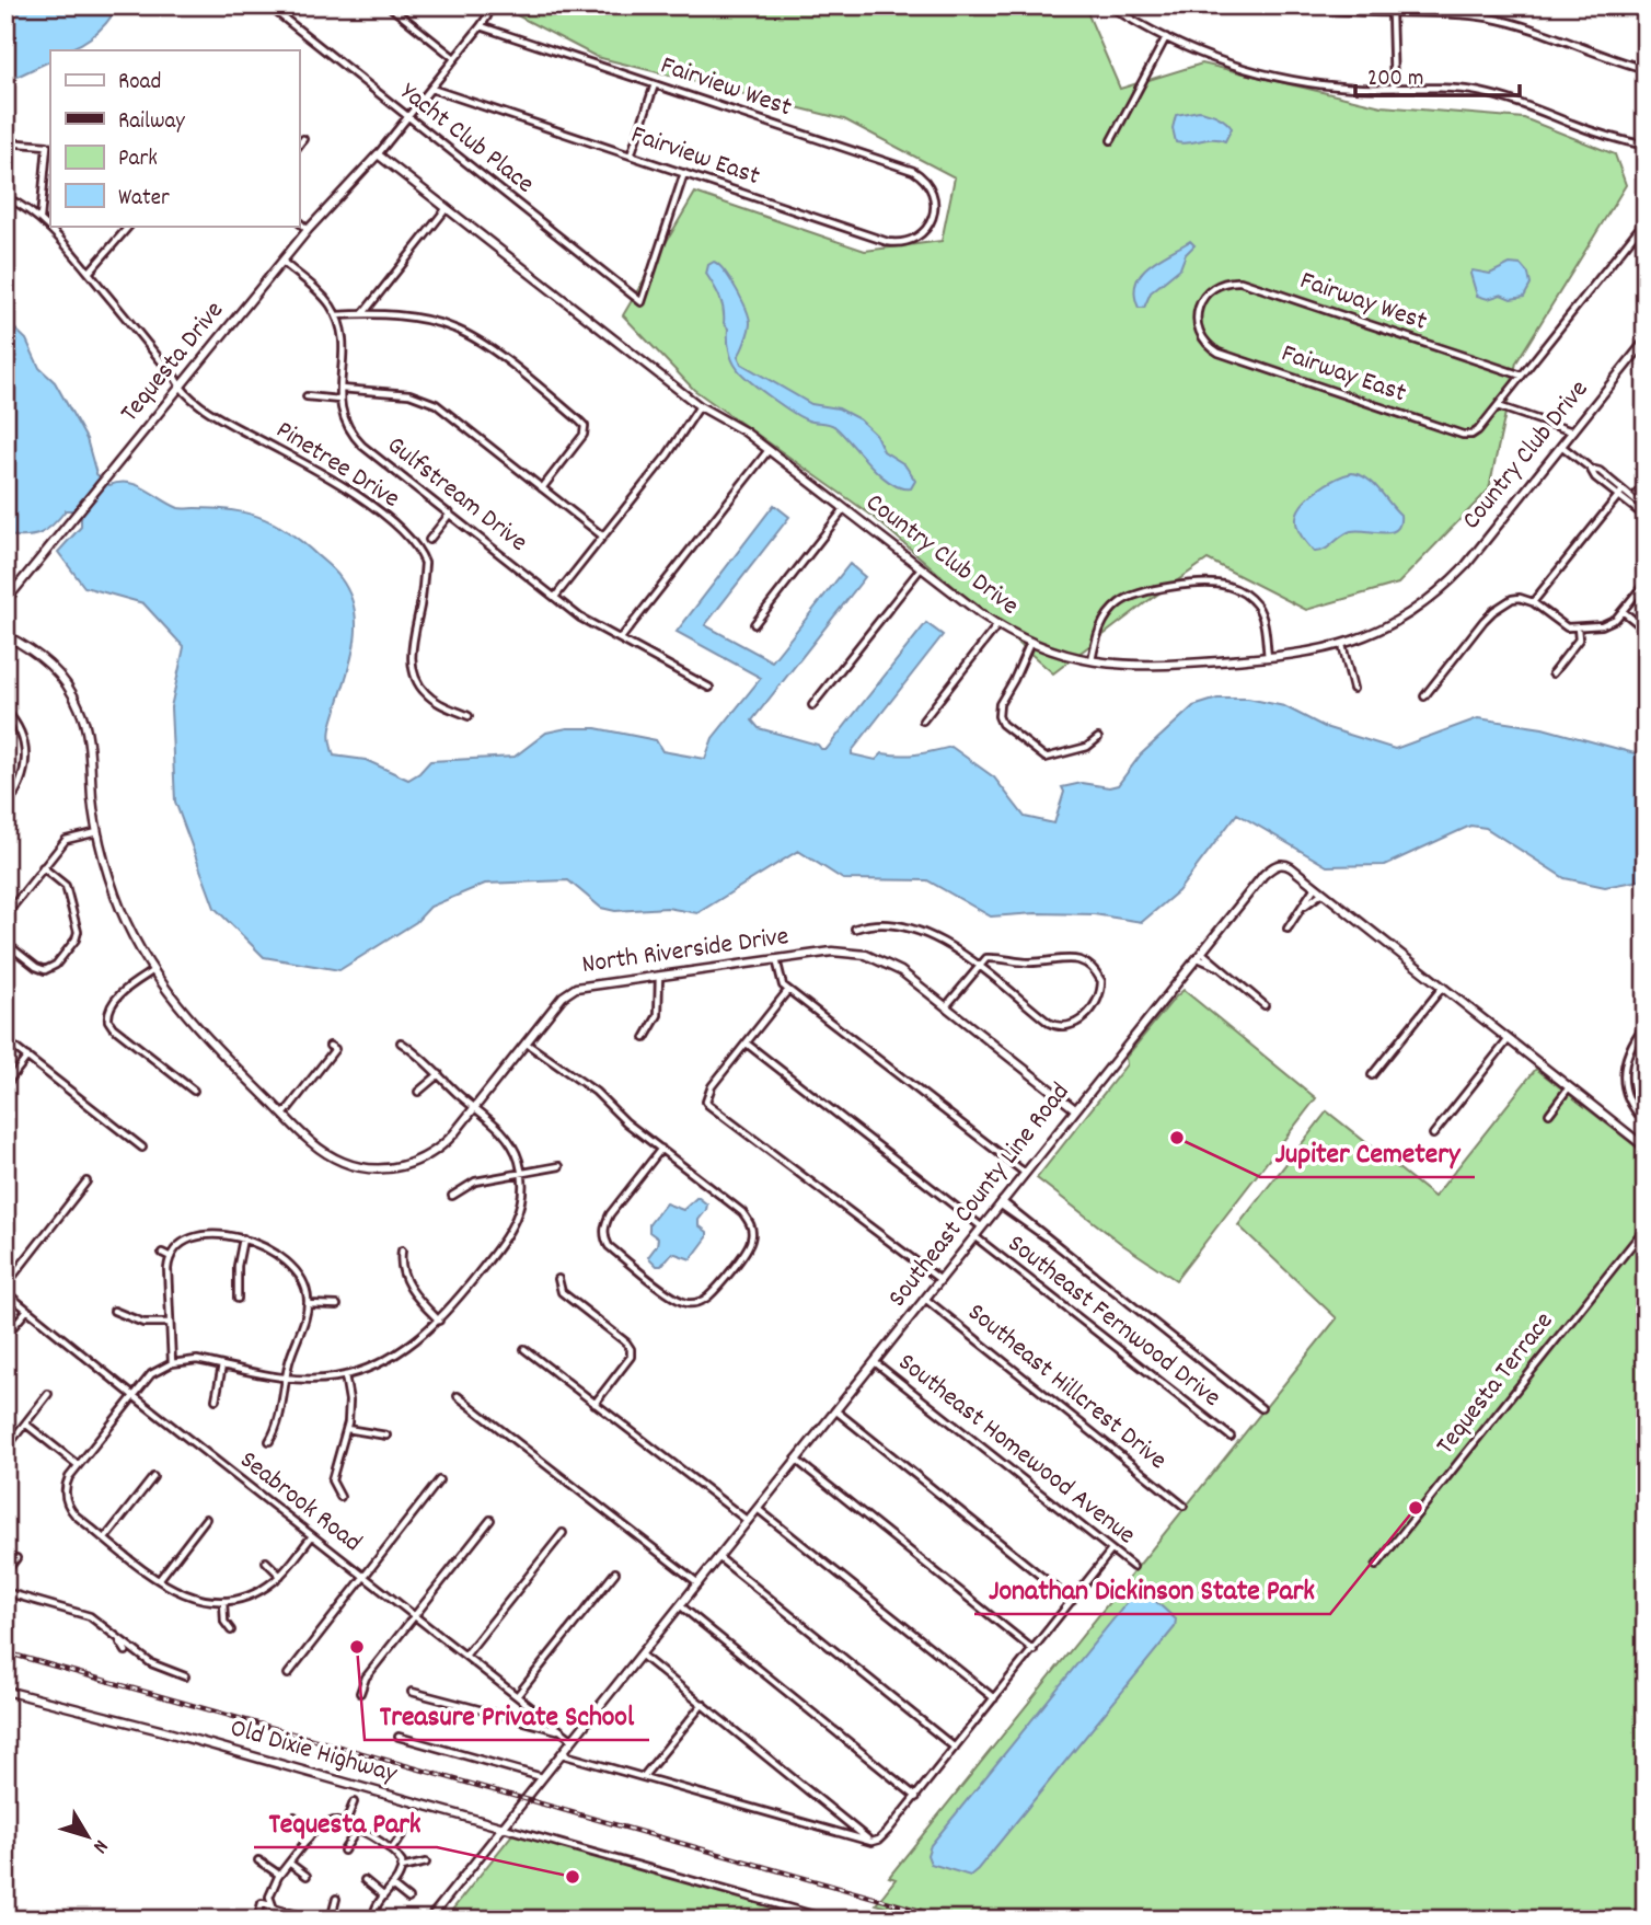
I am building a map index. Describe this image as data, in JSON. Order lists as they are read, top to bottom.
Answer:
{
  "streets": {
    "street": [
      "Fairview West",
      "Yacht Club Place",
      "Fairview East",
      "Fairway West",
      "Tequesta Drive",
      "Fairway East",
      "Country Club Drive",
      "Pinetree Drive",
      "Gulfstream Drive",
      "North Riverside Drive",
      "Southeast County Line Road",
      "Southeast Fernwood Drive",
      "Tequesta Terrace",
      "Southeast Hillcrest Drive",
      "Southeast Homewood Avenue",
      "Seabrook Road",
      "Old Dixie Highway"
    ]
  },
  "crossings": [
    ["Fairview West", "Fairview East"],
    ["Yacht Club Place", "Fairview East"],
    ["Fairway West", "Fairway East"],
    ["Tequesta Drive", "Country Club Drive"],
    ["Tequesta Drive", "Pinetree Drive"],
    ["Tequesta Drive", "Gulfstream Drive"],
    ["North Riverside Drive", "Southeast County Line Road"],
    ["Southeast County Line Road", "Southeast Fernwood Drive"],
    ["Southeast County Line Road", "Southeast Hillcrest Drive"],
    ["Southeast County Line Road", "Southeast Homewood Avenue"],
    ["Southeast County Line Road", "Seabrook Road"],
    ["Southeast County Line Road", "Old Dixie Highway"]
  ],
  "places": [
    "Jupiter Cemetery",
    "Jonathan Dickinson State Park",
    "Treasure Private School",
    "Tequesta Park"
  ],
  "legend": [
    "Road",
    "Railway",
    "Park",
    "Water"
  ],
  "scale_bar": "200 m",
  "north": "bottom right"
}
